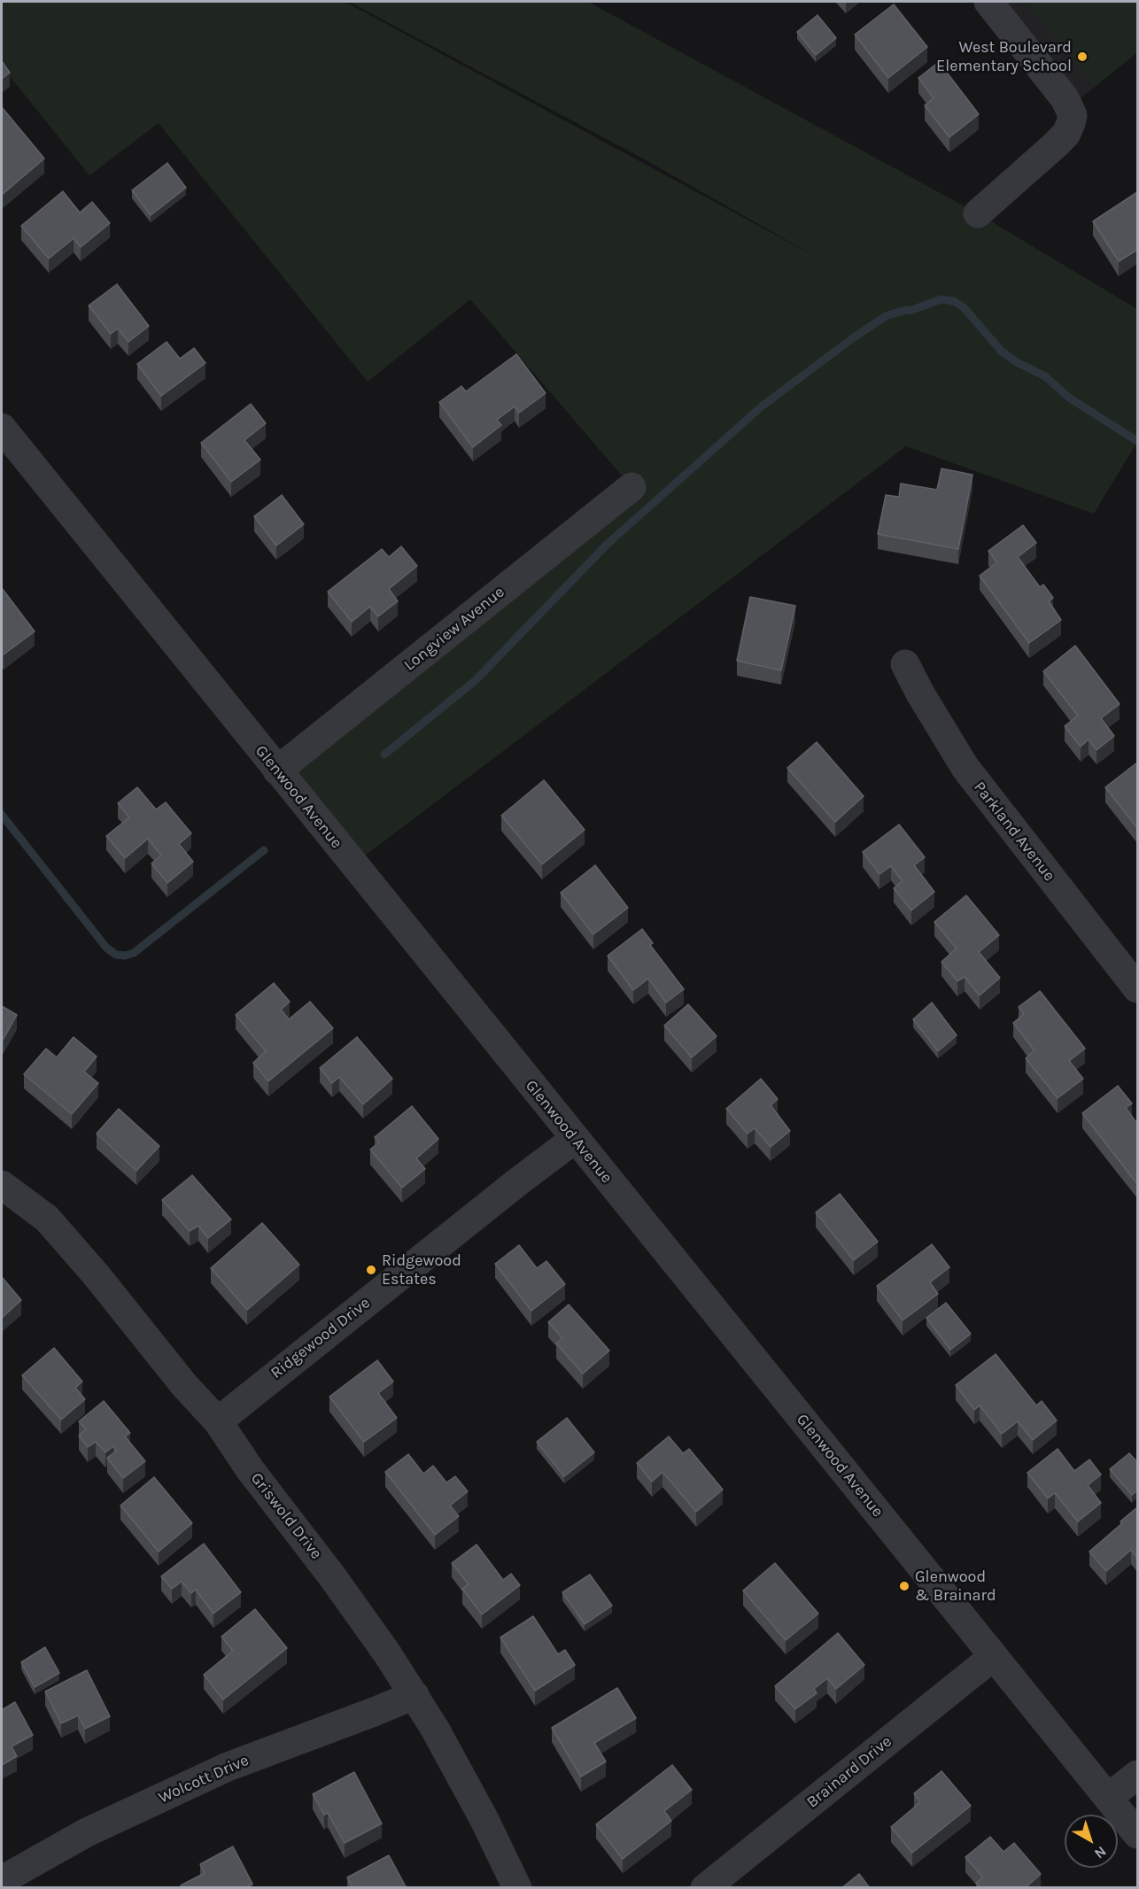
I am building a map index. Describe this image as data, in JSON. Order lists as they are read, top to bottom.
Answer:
{
  "streets": {
    "street": [
      "Longview Avenue",
      "Glenwood Avenue",
      "Parkland Avenue",
      "Ridgewood Drive",
      "Griswold Drive",
      "Brainard Drive",
      "Wolcott Drive"
    ]
  },
  "crossings": [
    ["Longview Avenue", "Glenwood Avenue"],
    ["Glenwood Avenue", "Ridgewood Drive"],
    ["Glenwood Avenue", "Brainard Drive"],
    ["Ridgewood Drive", "Griswold Drive"],
    ["Griswold Drive", "Wolcott Drive"]
  ],
  "places": ["West Boulevard Elementary School", "Ridgewood Estates", "Glenwood & Brainard"],
  "north": "bottom right"
}
